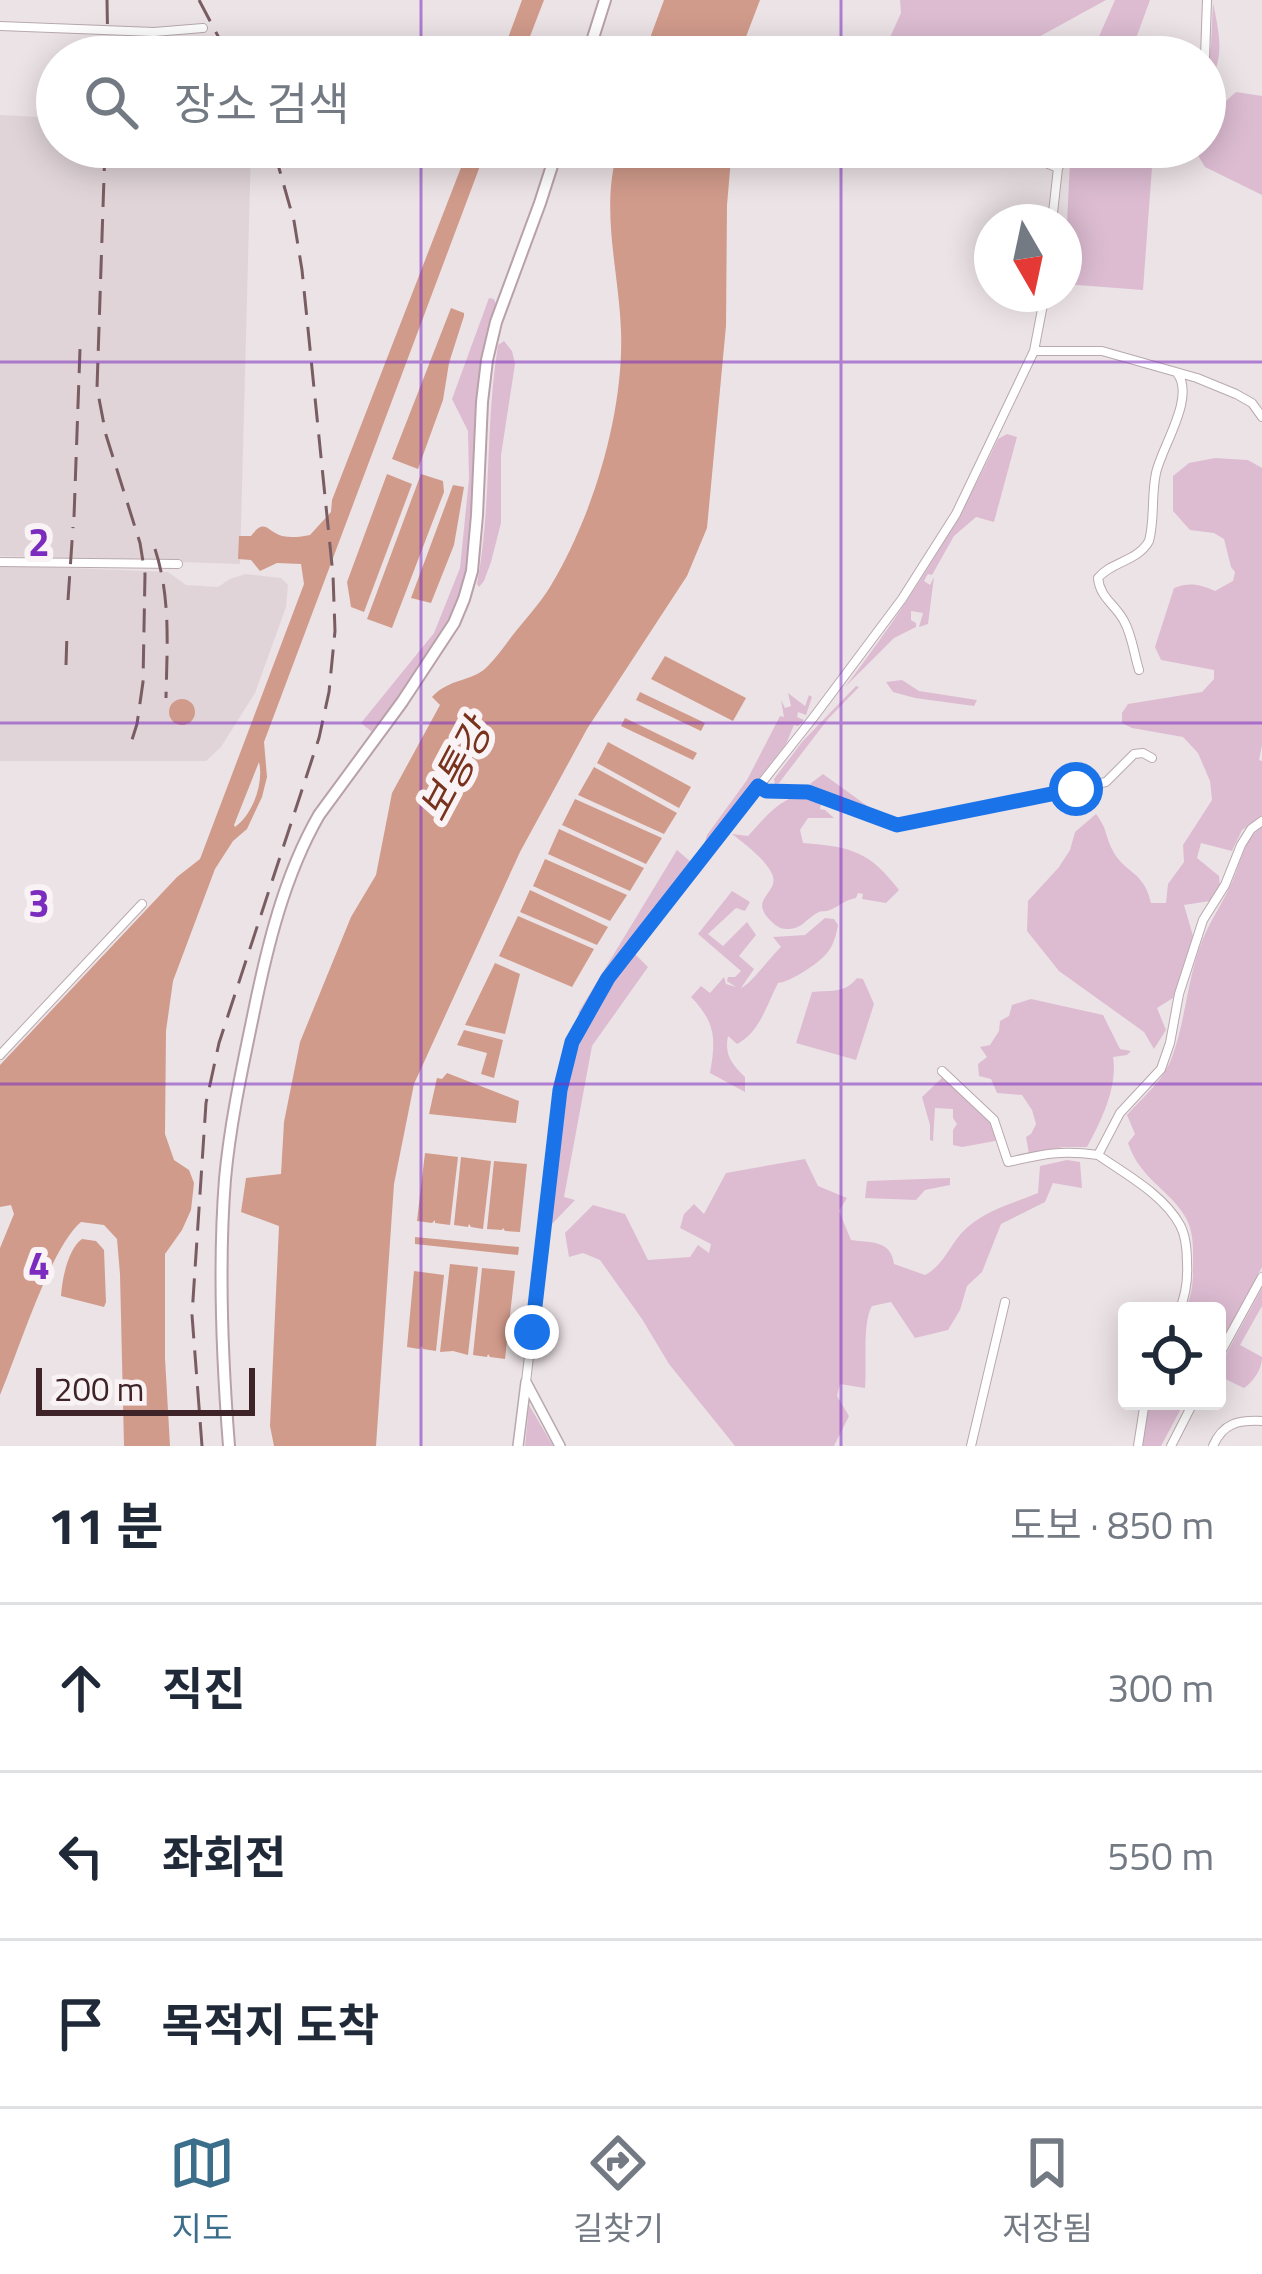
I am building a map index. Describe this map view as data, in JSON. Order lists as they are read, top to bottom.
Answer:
{
  "water": ["보통강"],
  "scale_bar": "200 m",
  "north": "bottom",
  "page": {
    "search": "장소 검색",
    "scale": "200 m",
    "heading": ["11 분", "도보 · 850 m"],
    "list": [
      ["직진", "300 m"],
      ["좌회전", "550 m"],
      "목적지 도착"
    ],
    "nav": ["지도", "길찾기", "저장됨"]
  },
  "grid": {
    "rows": ["2", "3", "4"]
  }
}
